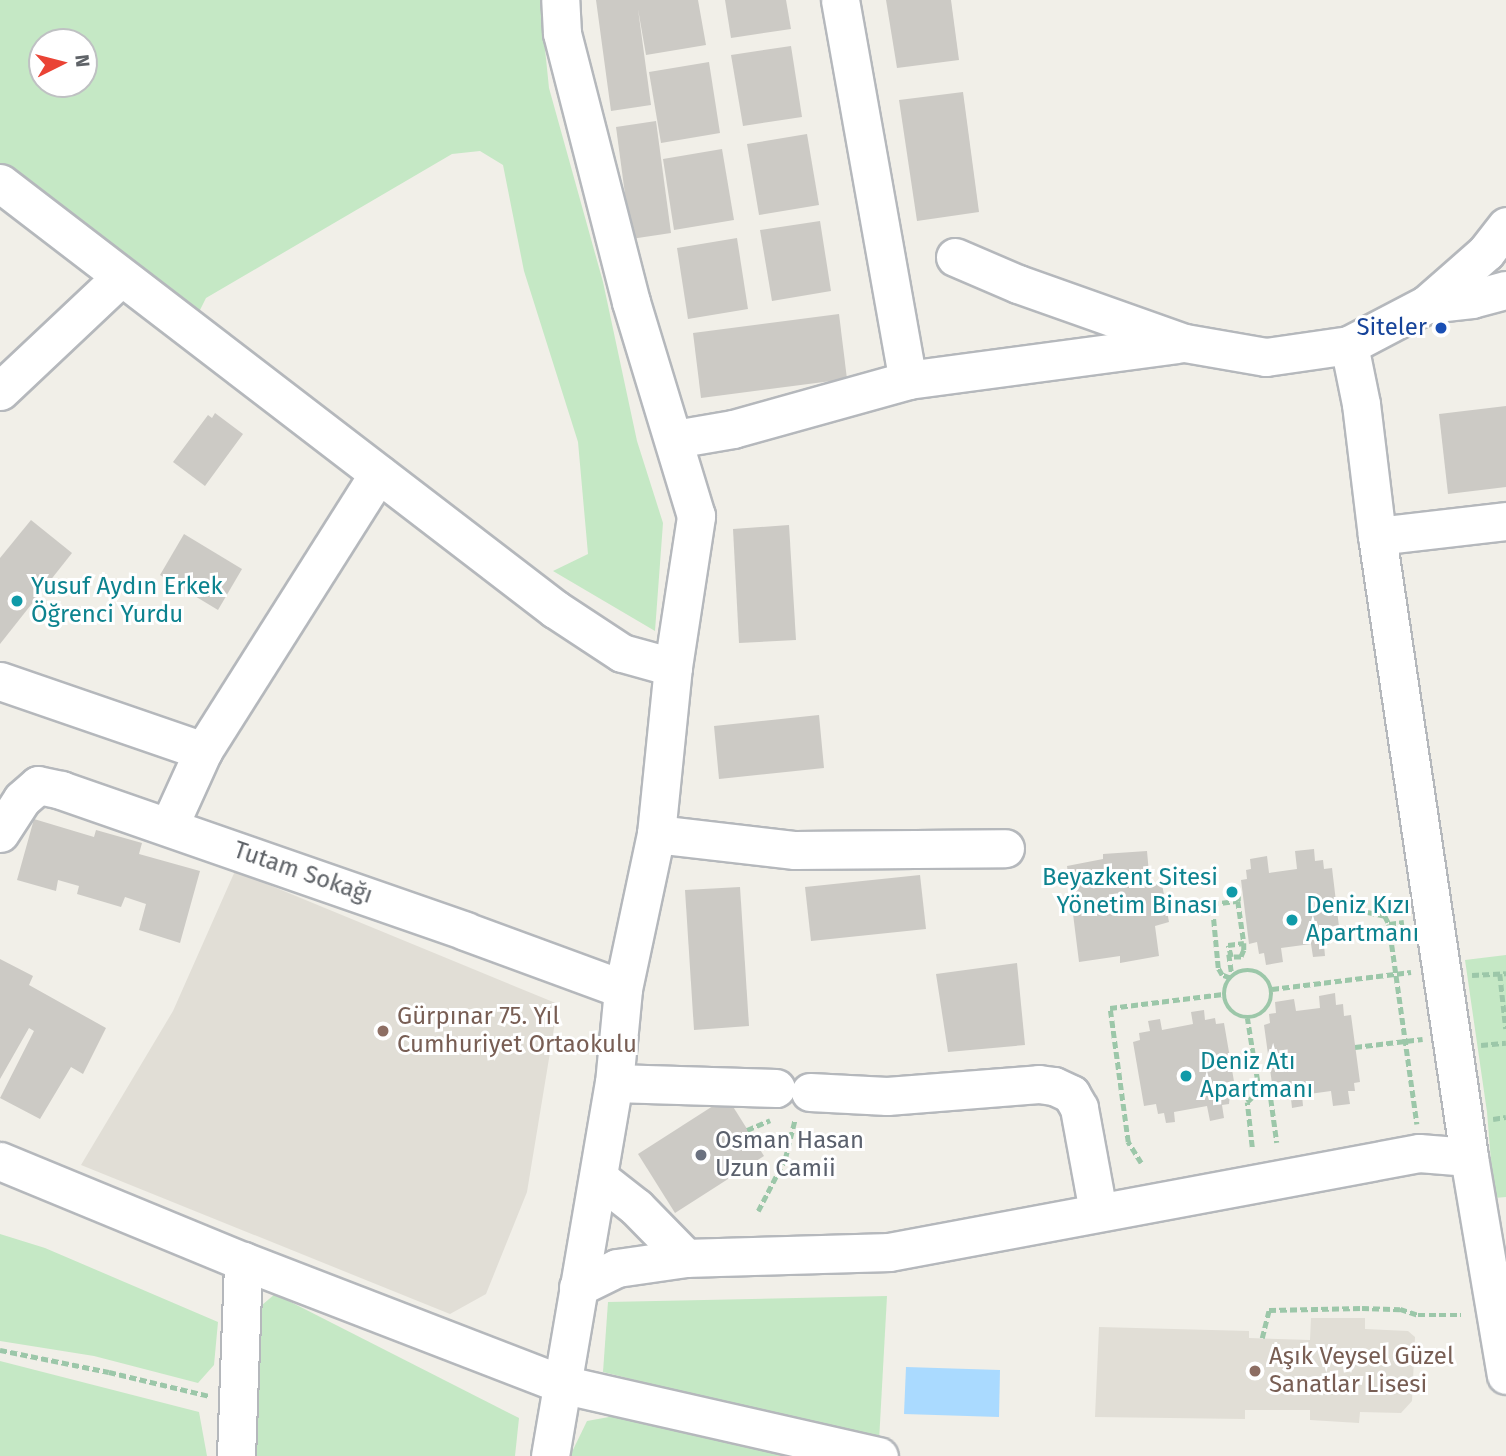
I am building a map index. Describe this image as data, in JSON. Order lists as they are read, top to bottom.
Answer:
{
  "streets": {
    "street": ["Tutam Sokağı"]
  },
  "places": [
    "Siteler",
    "Yusuf Aydın Erkek Öğrenci Yurdu",
    "Beyazkent Sitesi Yönetim Binası",
    "Deniz Kızı Apartmanı",
    "Gürpınar 75. Yıl Cumhuriyet Ortaokulu",
    "Deniz Atı Apartmanı",
    "Osman Hasan Uzun Camii",
    "Aşık Veysel Güzel Sanatlar Lisesi"
  ],
  "north": "right"
}
